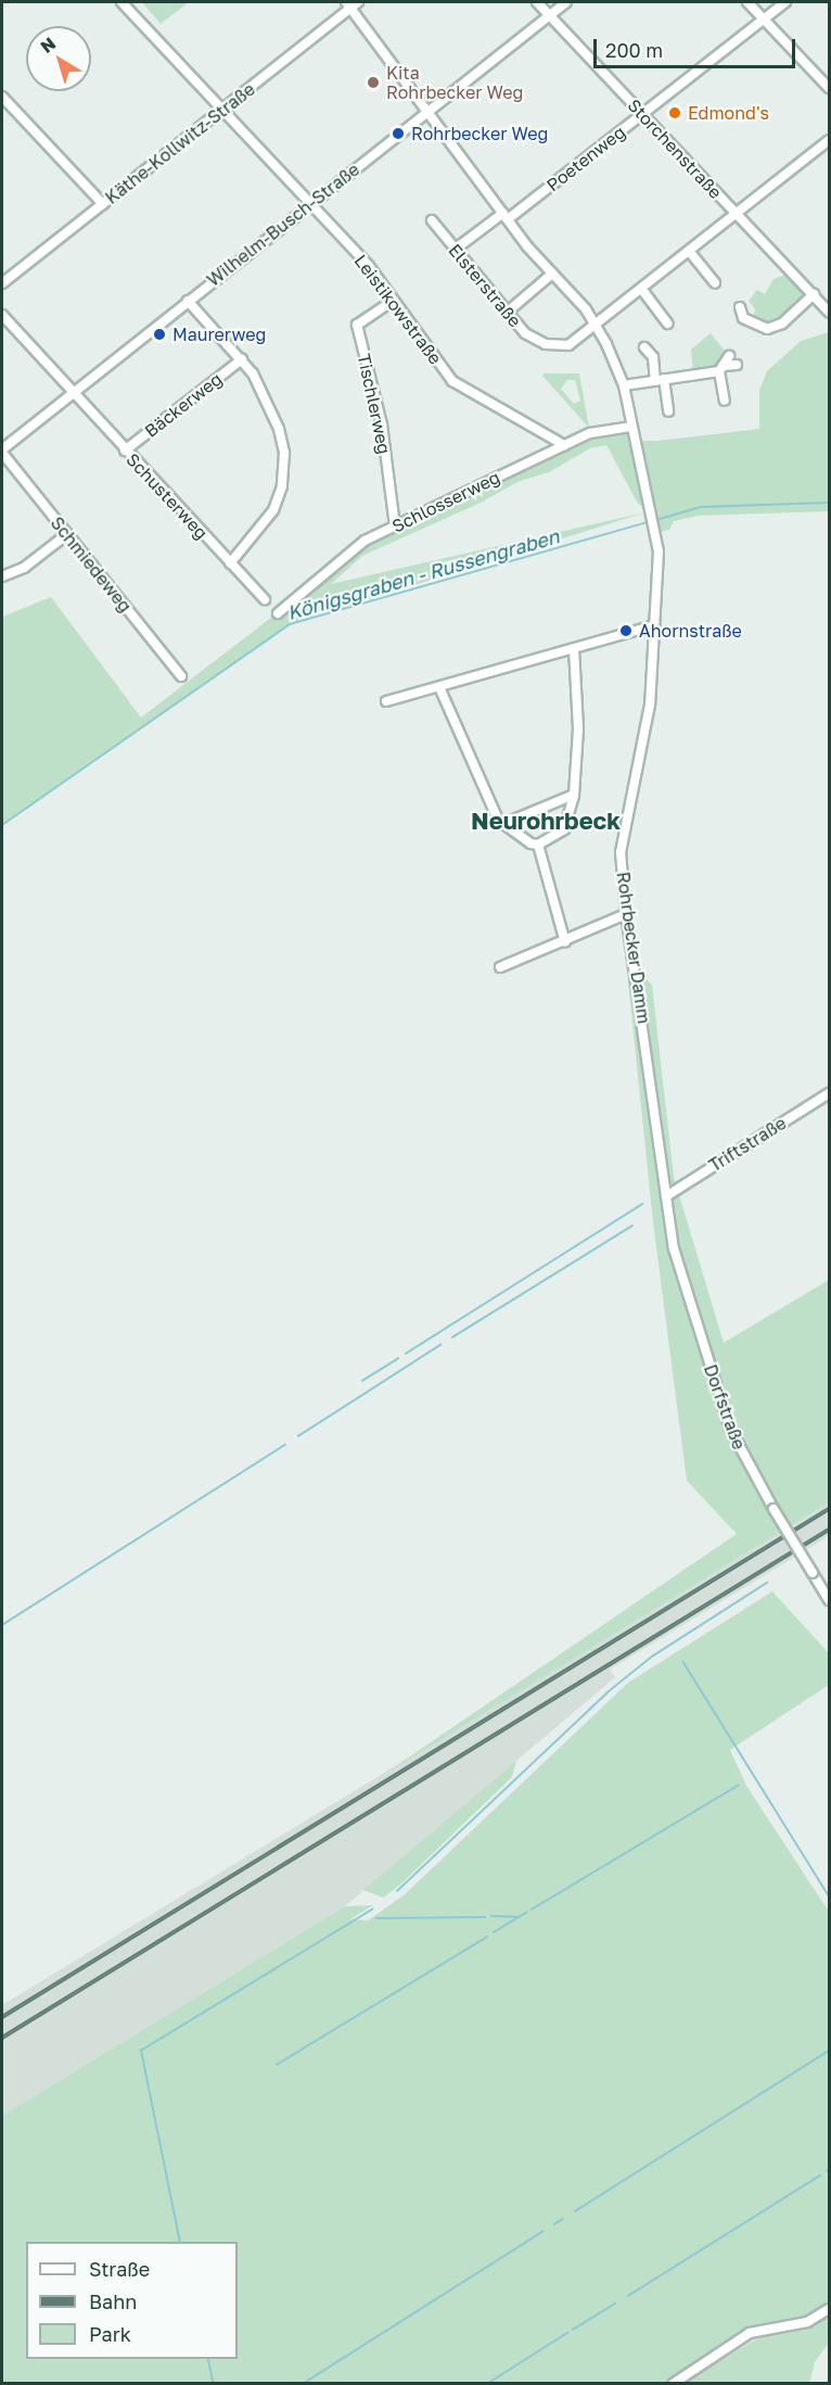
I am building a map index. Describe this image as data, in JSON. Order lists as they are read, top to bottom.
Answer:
{
  "streets": {
    "street": [
      "Käthe-Kollwitz-Straße",
      "Storchenstraße",
      "Poetenweg",
      "Wilhelm-Busch-Straße",
      "Elsterstraße",
      "Leistikowstraße",
      "Tischlerweg",
      "Bäckerweg",
      "Schusterweg",
      "Schlosserweg",
      "Schmiedeweg",
      "Rohrbecker Damm",
      "Triftstraße",
      "Dorfstraße"
    ]
  },
  "crossings": [
    ["Käthe-Kollwitz-Straße", "Leistikowstraße"],
    ["Storchenstraße", "Poetenweg"],
    ["Storchenstraße", "Wilhelm-Busch-Straße"],
    ["Storchenstraße", "Elsterstraße"],
    ["Wilhelm-Busch-Straße", "Leistikowstraße"],
    ["Wilhelm-Busch-Straße", "Schusterweg"],
    ["Wilhelm-Busch-Straße", "Schmiedeweg"],
    ["Leistikowstraße", "Tischlerweg"],
    ["Leistikowstraße", "Schlosserweg"],
    ["Tischlerweg", "Schlosserweg"],
    ["Bäckerweg", "Schusterweg"],
    ["Schlosserweg", "Rohrbecker Damm"],
    ["Rohrbecker Damm", "Triftstraße"],
    ["Rohrbecker Damm", "Dorfstraße"],
    ["Triftstraße", "Dorfstraße"]
  ],
  "districts": ["Neurohrbeck"],
  "water": ["Königsgraben - Russengraben"],
  "places": [
    "Kita Rohrbecker Weg",
    "Edmond's",
    "Rohrbecker Weg",
    "Maurerweg",
    "Ahornstraße"
  ],
  "legend": ["Straße", "Bahn", "Park"],
  "scale_bar": "200 m",
  "north": "top left"
}
